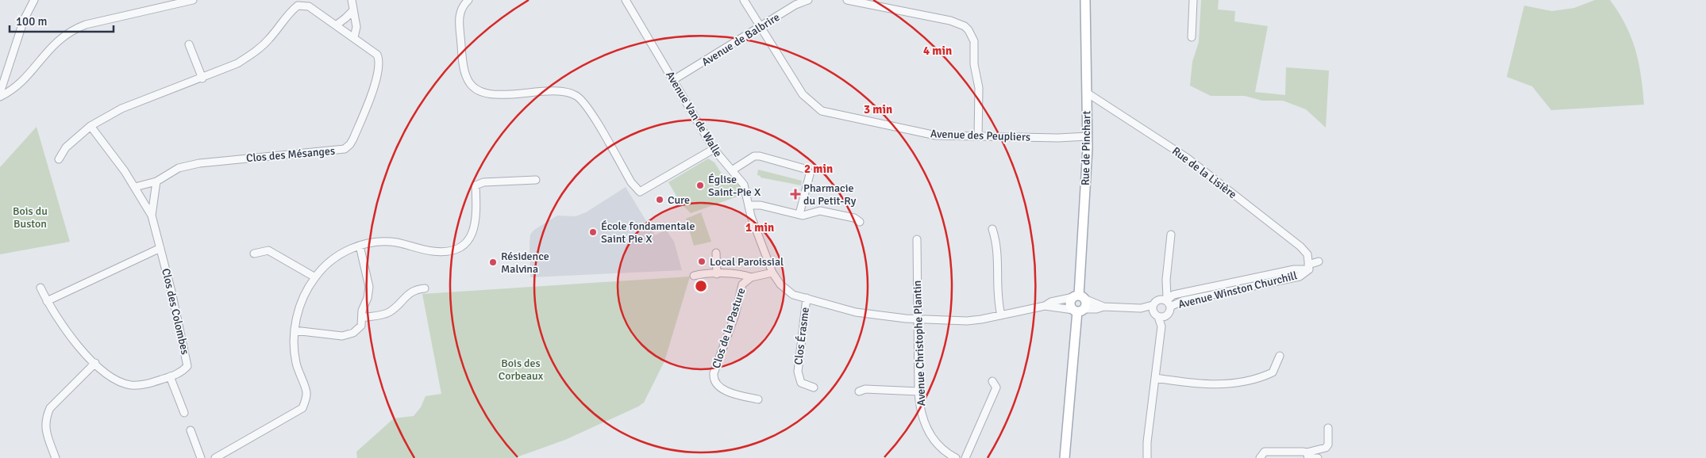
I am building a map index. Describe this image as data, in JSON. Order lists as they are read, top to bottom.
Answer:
{
  "streets": {
    "main road": ["Rue de Pinchart"],
    "street": [
      "Avenue de Balbrire",
      "Avenue Van de Walle",
      "Avenue des Peupliers",
      "Clos des Mésanges",
      "Rue de la Lisière",
      "Avenue Winston Churchill",
      "Clos des Colombes",
      "Clos de la Pasture",
      "Clos Érasme",
      "Avenue Christophe Plantin"
    ]
  },
  "crossings": [
    ["Avenue de Balbrire", "Avenue Van de Walle"],
    ["Avenue de Balbrire", "Avenue des Peupliers"],
    ["Avenue Van de Walle", "Rue de Pinchart"],
    ["Avenue Van de Walle", "Clos de la Pasture"],
    ["Avenue Van de Walle", "Clos Érasme"],
    ["Avenue Van de Walle", "Avenue Christophe Plantin"],
    ["Avenue des Peupliers", "Rue de Pinchart"],
    ["Rue de Pinchart", "Rue de la Lisière"],
    ["Rue de la Lisière", "Avenue Winston Churchill"]
  ],
  "parks": ["Bois du Buston", "Bois des Corbeaux"],
  "places": {
    "other": [
      "Église Saint-Pie X",
      "Cure",
      "École fondamentale Saint Pie X",
      "Local Paroissial",
      "Résidence Malvina"
    ],
    "health": ["Pharmacie du Petit-Ry"]
  },
  "scale_bar": "100 m",
  "rings": [
    "4 min",
    "3 min",
    "2 min",
    "1 min"
  ]
}
